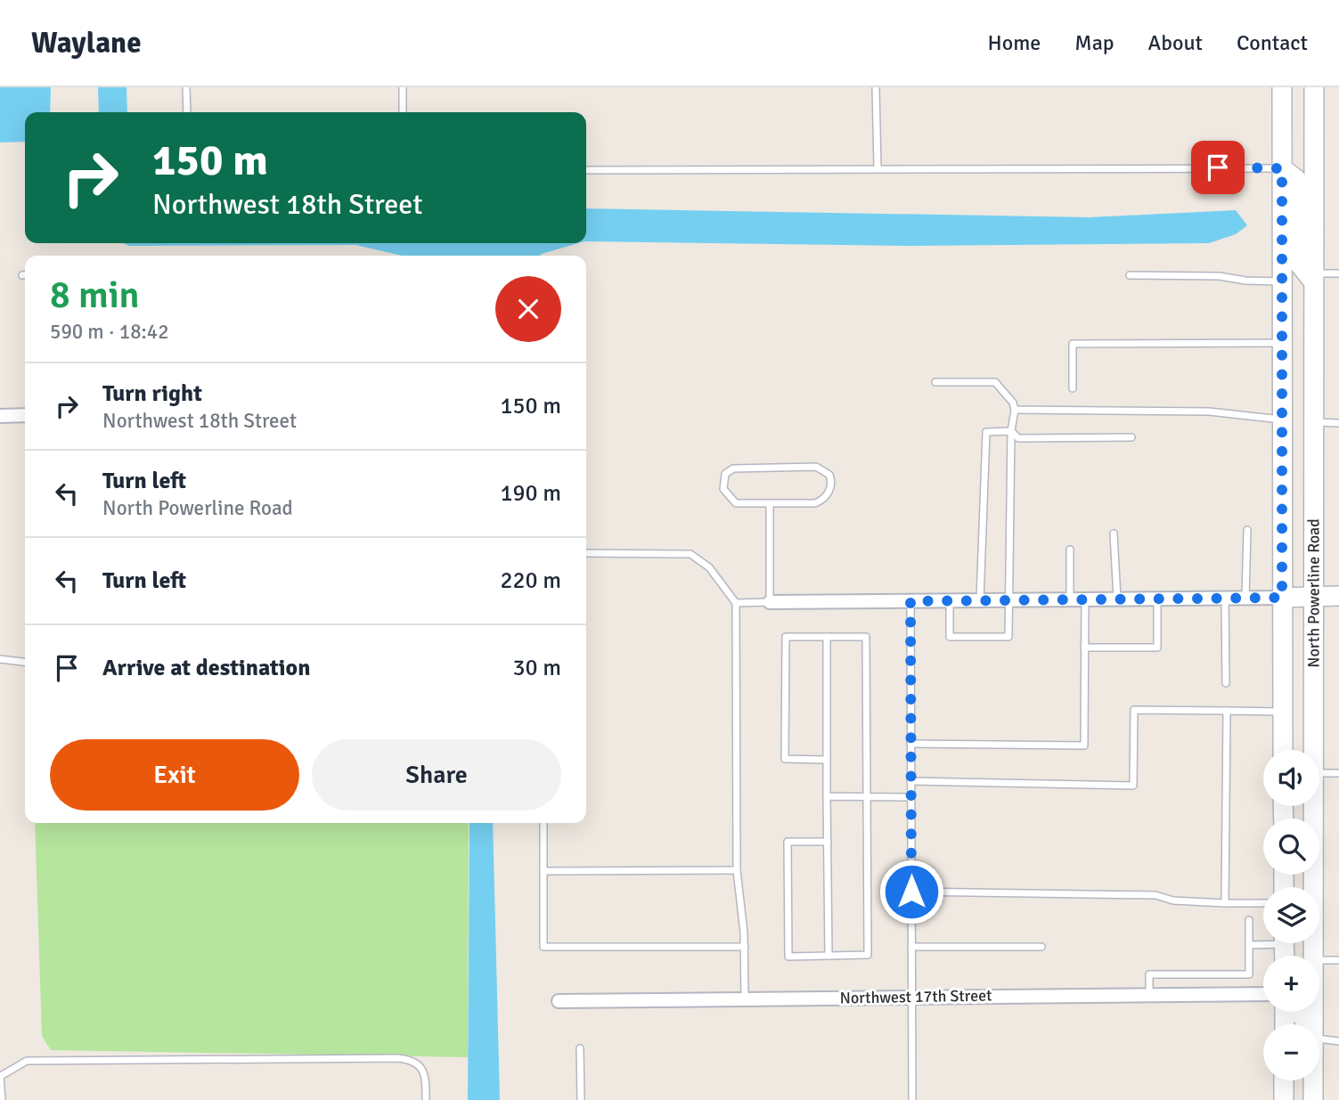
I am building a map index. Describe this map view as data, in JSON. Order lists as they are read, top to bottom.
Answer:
{
  "streets": {
    "main road": ["North Powerline Road"],
    "street": ["Northwest 17th Street"]
  },
  "page": {
    "header": "Waylane",
    "nav": [
      "Home",
      "Map",
      "About",
      "Contact"
    ],
    "turn": ["150 m", "Northwest 18th Street"],
    "heading": ["8 min", "590 m · 18:42"],
    "list": [
      {
        "name": "Turn right",
        "note": "Northwest 18th Street",
        "value": "150 m"
      },
      {
        "name": "Turn left",
        "note": "North Powerline Road",
        "value": "190 m"
      },
      {
        "name": "Turn left",
        "value": "220 m"
      },
      {
        "name": "Arrive at destination",
        "value": "30 m"
      }
    ],
    "buttons": ["Exit", "Share"],
    "map_buttons": ["+", "−"]
  }
}
